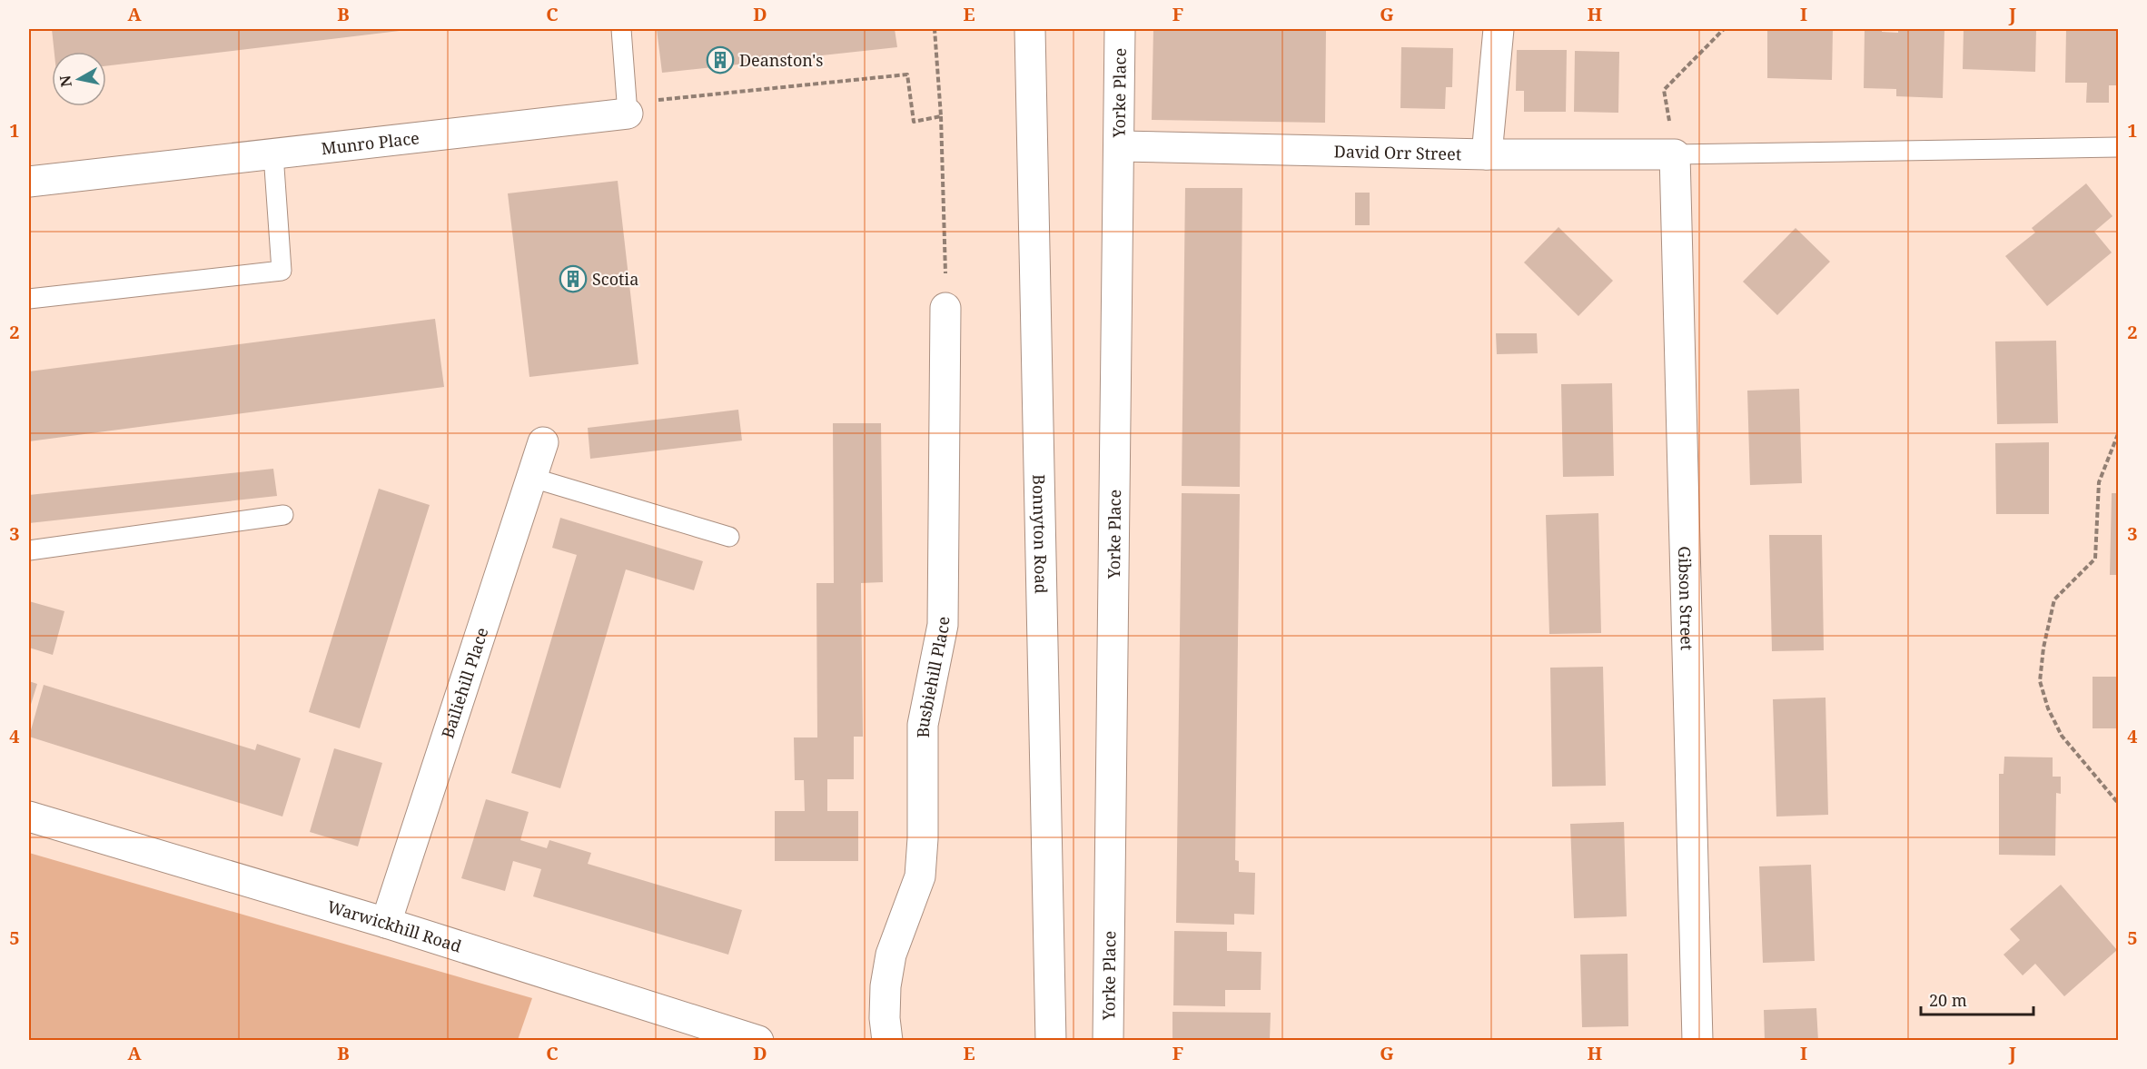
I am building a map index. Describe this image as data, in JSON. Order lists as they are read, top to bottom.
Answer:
{
  "streets": {
    "street": [
      "Yorke Place",
      "Munro Place",
      "David Orr Street",
      "Bonnyton Road",
      "Gibson Street",
      "Busbiehill Place",
      "Bailiehill Place",
      "Warwickhill Road"
    ]
  },
  "crossings": [
    ["Yorke Place", "David Orr Street"],
    ["David Orr Street", "Gibson Street"],
    ["Bailiehill Place", "Warwickhill Road"]
  ],
  "places": {
    "building": ["Deanston's", "Scotia"]
  },
  "scale_bar": "20 m",
  "north": "left",
  "grid": {
    "columns": [
      "A",
      "B",
      "C",
      "D",
      "E",
      "F",
      "G",
      "H",
      "I",
      "J"
    ],
    "rows": [
      "1",
      "2",
      "3",
      "4",
      "5"
    ]
  }
}
